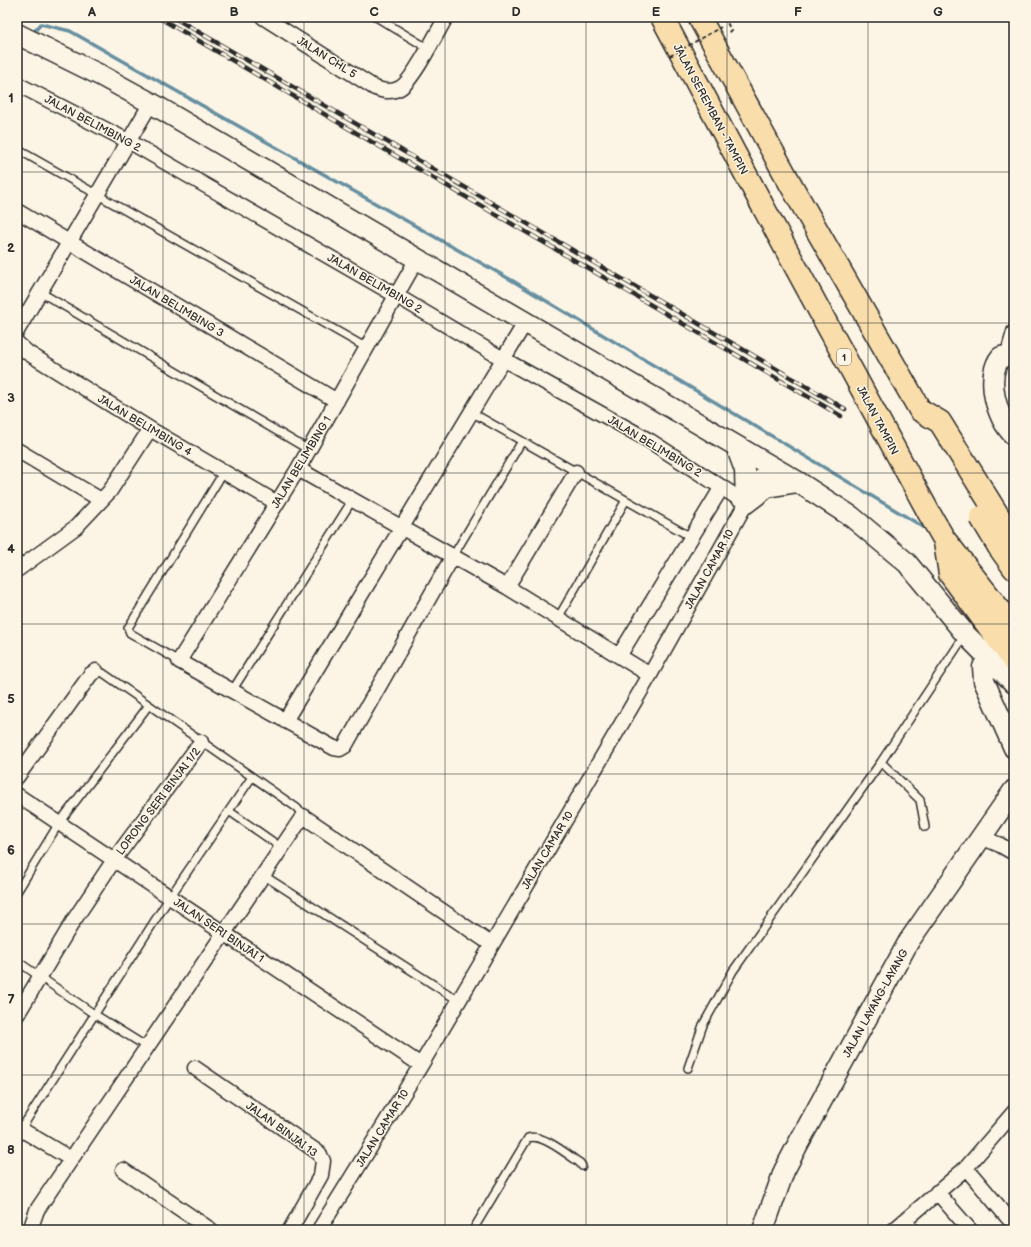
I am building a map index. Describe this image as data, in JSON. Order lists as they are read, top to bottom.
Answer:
{
  "streets": {
    "highway": ["JALAN SEREMBAN - TAMPIN", "1", "JALAN TAMPIN"],
    "main road": ["JALAN LAYANG-LAYANG"],
    "street": [
      "JALAN CHL 5",
      "JALAN BELIMBING 2",
      "JALAN BELIMBING 3",
      "JALAN BELIMBING 4",
      "JALAN BELIMBING 1",
      "JALAN CAMAR 10",
      "LORONG SERI BINJAI 1/2",
      "JALAN SERI BINJAI 1",
      "JALAN BINJAI 13"
    ]
  },
  "crossings": [
    ["JALAN SEREMBAN - TAMPIN", "JALAN TAMPIN"],
    ["JALAN BELIMBING 2", "JALAN BELIMBING 1"],
    ["JALAN BELIMBING 2", "JALAN CAMAR 10"],
    ["JALAN BELIMBING 3", "JALAN BELIMBING 1"],
    ["JALAN BELIMBING 4", "JALAN BELIMBING 1"],
    ["JALAN CAMAR 10", "JALAN SERI BINJAI 1"],
    ["LORONG SERI BINJAI 1/2", "JALAN SERI BINJAI 1"]
  ],
  "grid": {
    "columns": [
      "A",
      "B",
      "C",
      "D",
      "E",
      "F",
      "G"
    ],
    "rows": [
      "1",
      "2",
      "3",
      "4",
      "5",
      "6",
      "7",
      "8"
    ]
  }
}
